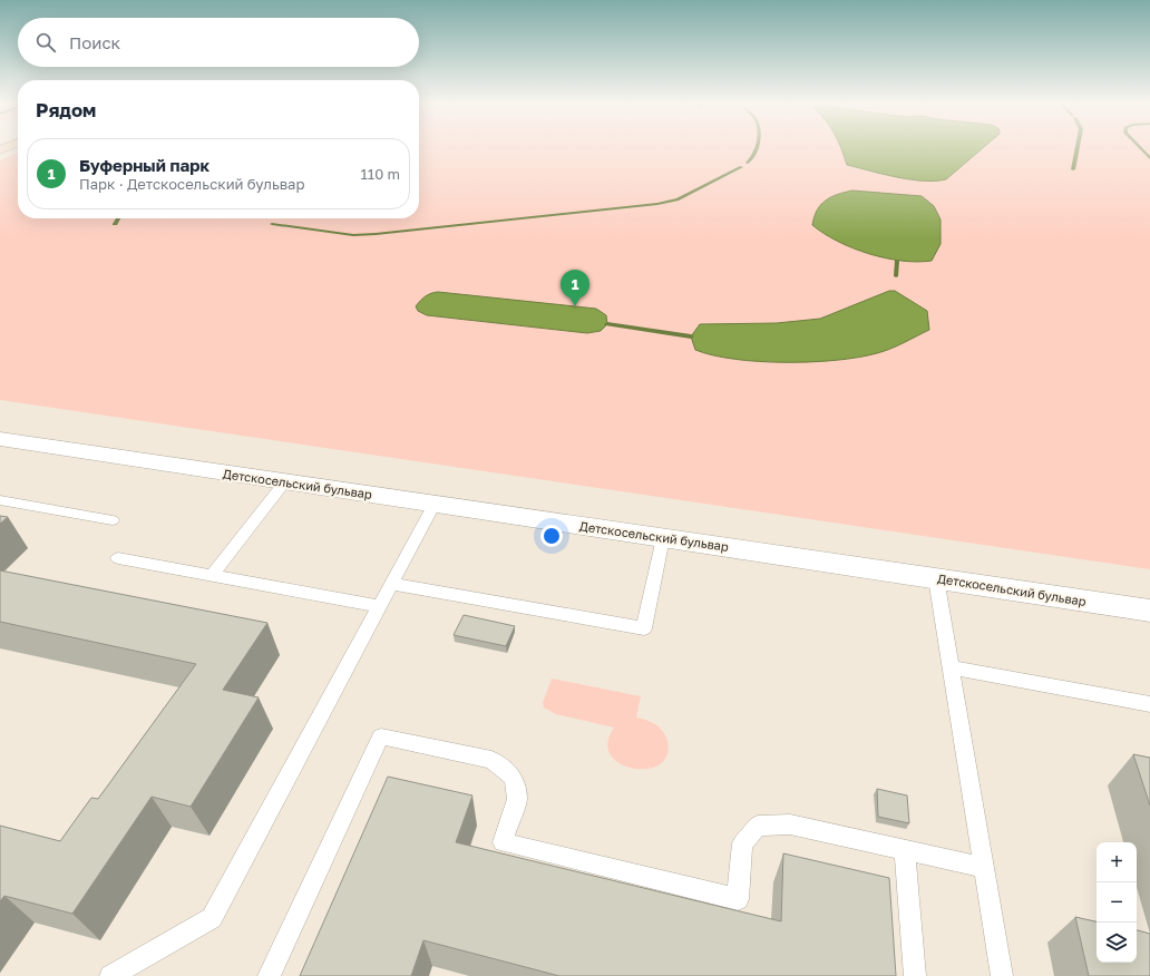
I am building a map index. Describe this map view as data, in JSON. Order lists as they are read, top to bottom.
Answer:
{
  "streets": {
    "street": ["Детскосельский бульвар"]
  },
  "page": {
    "search": "Поиск",
    "heading": "Рядом",
    "list": [
      {
        "mark": "1",
        "name": "Буферный парк",
        "note": "Парк · Детскосельский бульвар",
        "value": "110 m"
      }
    ],
    "pins": "1",
    "map_buttons": ["+", "−"]
  }
}
